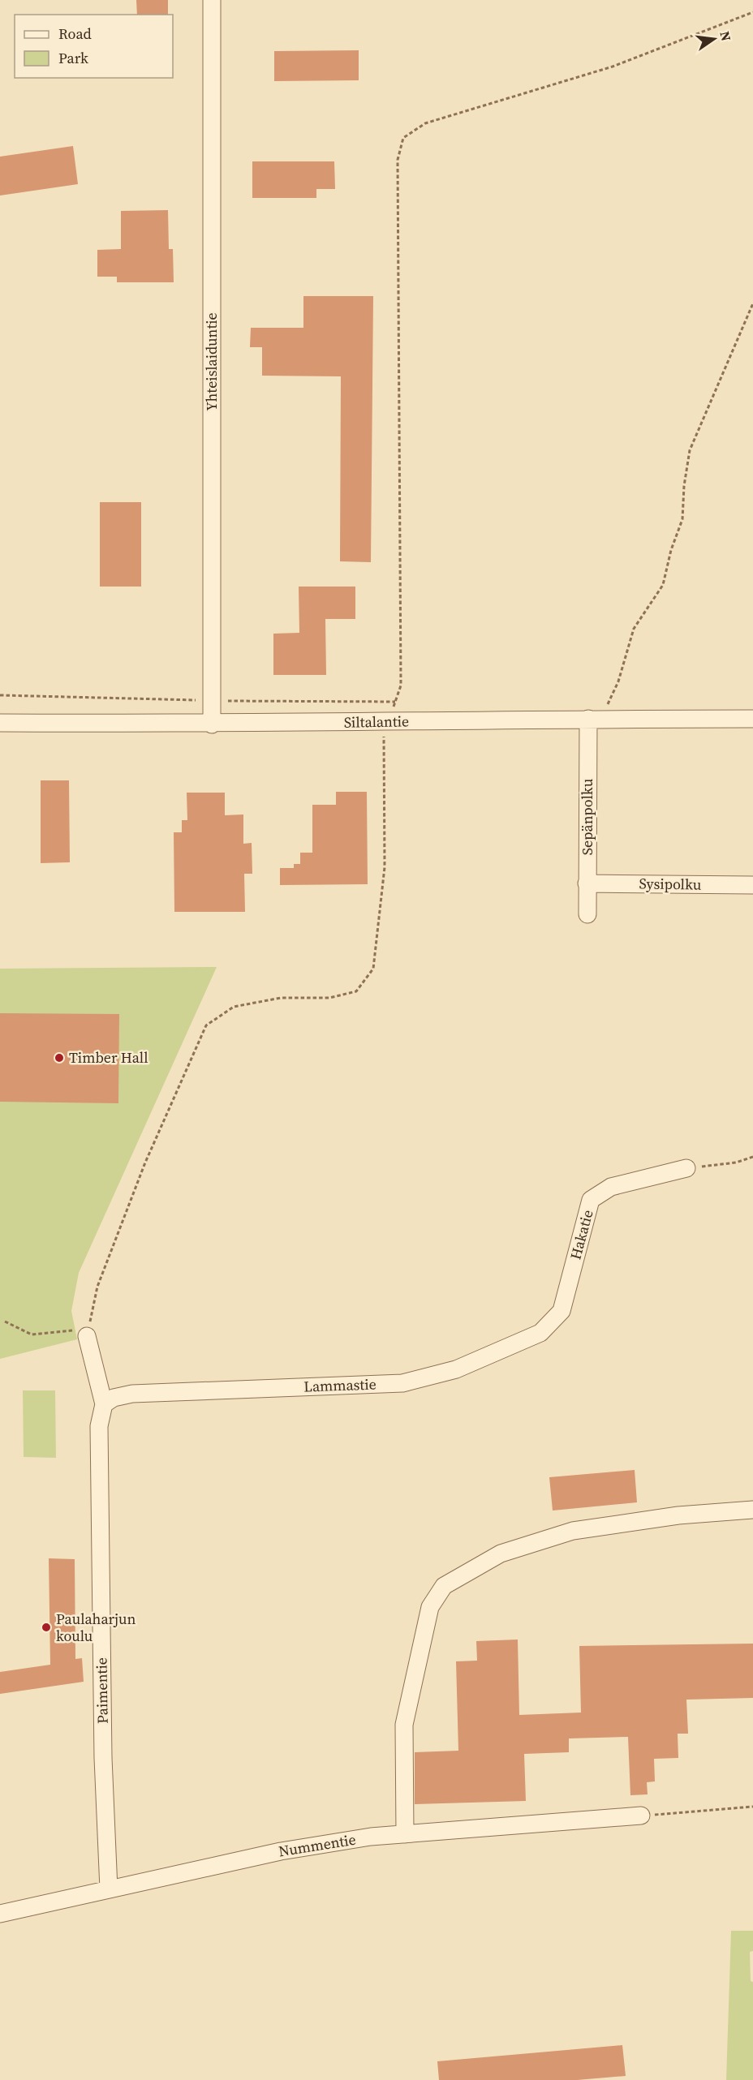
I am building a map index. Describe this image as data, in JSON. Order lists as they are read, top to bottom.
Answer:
{
  "streets": {
    "street": [
      "Yhteislaiduntie",
      "Siltalantie",
      "Sepänpolku",
      "Sysipolku",
      "Hakatie",
      "Lammastie",
      "Paimentie",
      "Nummentie"
    ]
  },
  "crossings": [
    ["Yhteislaiduntie", "Siltalantie"],
    ["Siltalantie", "Sepänpolku"],
    ["Sepänpolku", "Sysipolku"],
    ["Hakatie", "Lammastie"],
    ["Lammastie", "Paimentie"],
    ["Paimentie", "Nummentie"]
  ],
  "places": ["Timber Hall", "Paulaharjun koulu"],
  "legend": ["Road", "Park"],
  "north": "right"
}
